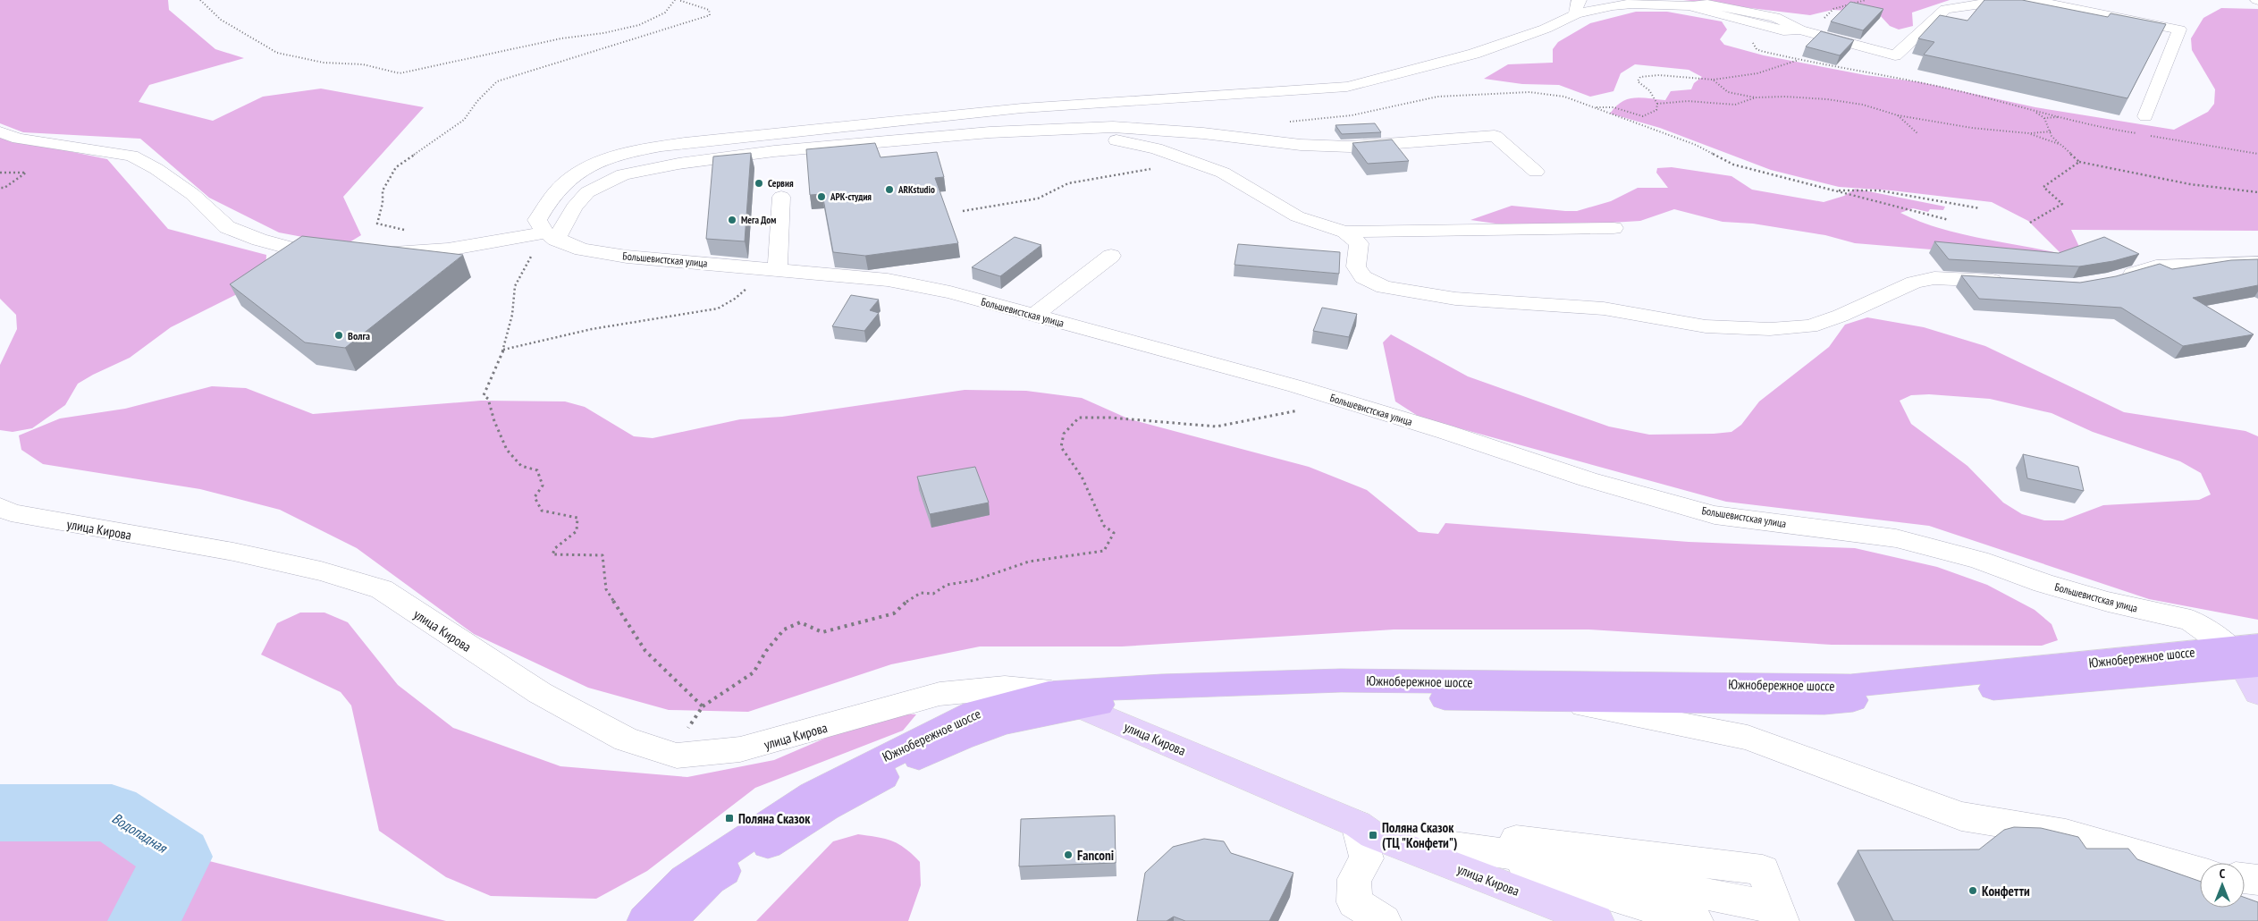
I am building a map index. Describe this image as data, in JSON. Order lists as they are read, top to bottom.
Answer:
{
  "streets": {
    "highway": ["Южнобережное шоссе"],
    "main road": ["улица Кирова"],
    "street": ["Большевистская улица"]
  },
  "crossings": [
    ["Большевистская улица", "Южнобережное шоссе"],
    ["улица Кирова", "Южнобережное шоссе"]
  ],
  "water": ["Водопадная"],
  "places": {
    "other": [
      "Сервия",
      "ARKstudio",
      "АРК-студия",
      "Мега Дом",
      "Волга",
      "Fanconi",
      "Конфетти"
    ],
    "transit": ["Поляна Сказок", "Поляна Сказок (ТЦ \"Конфети\")"]
  },
  "north": "top"
}
